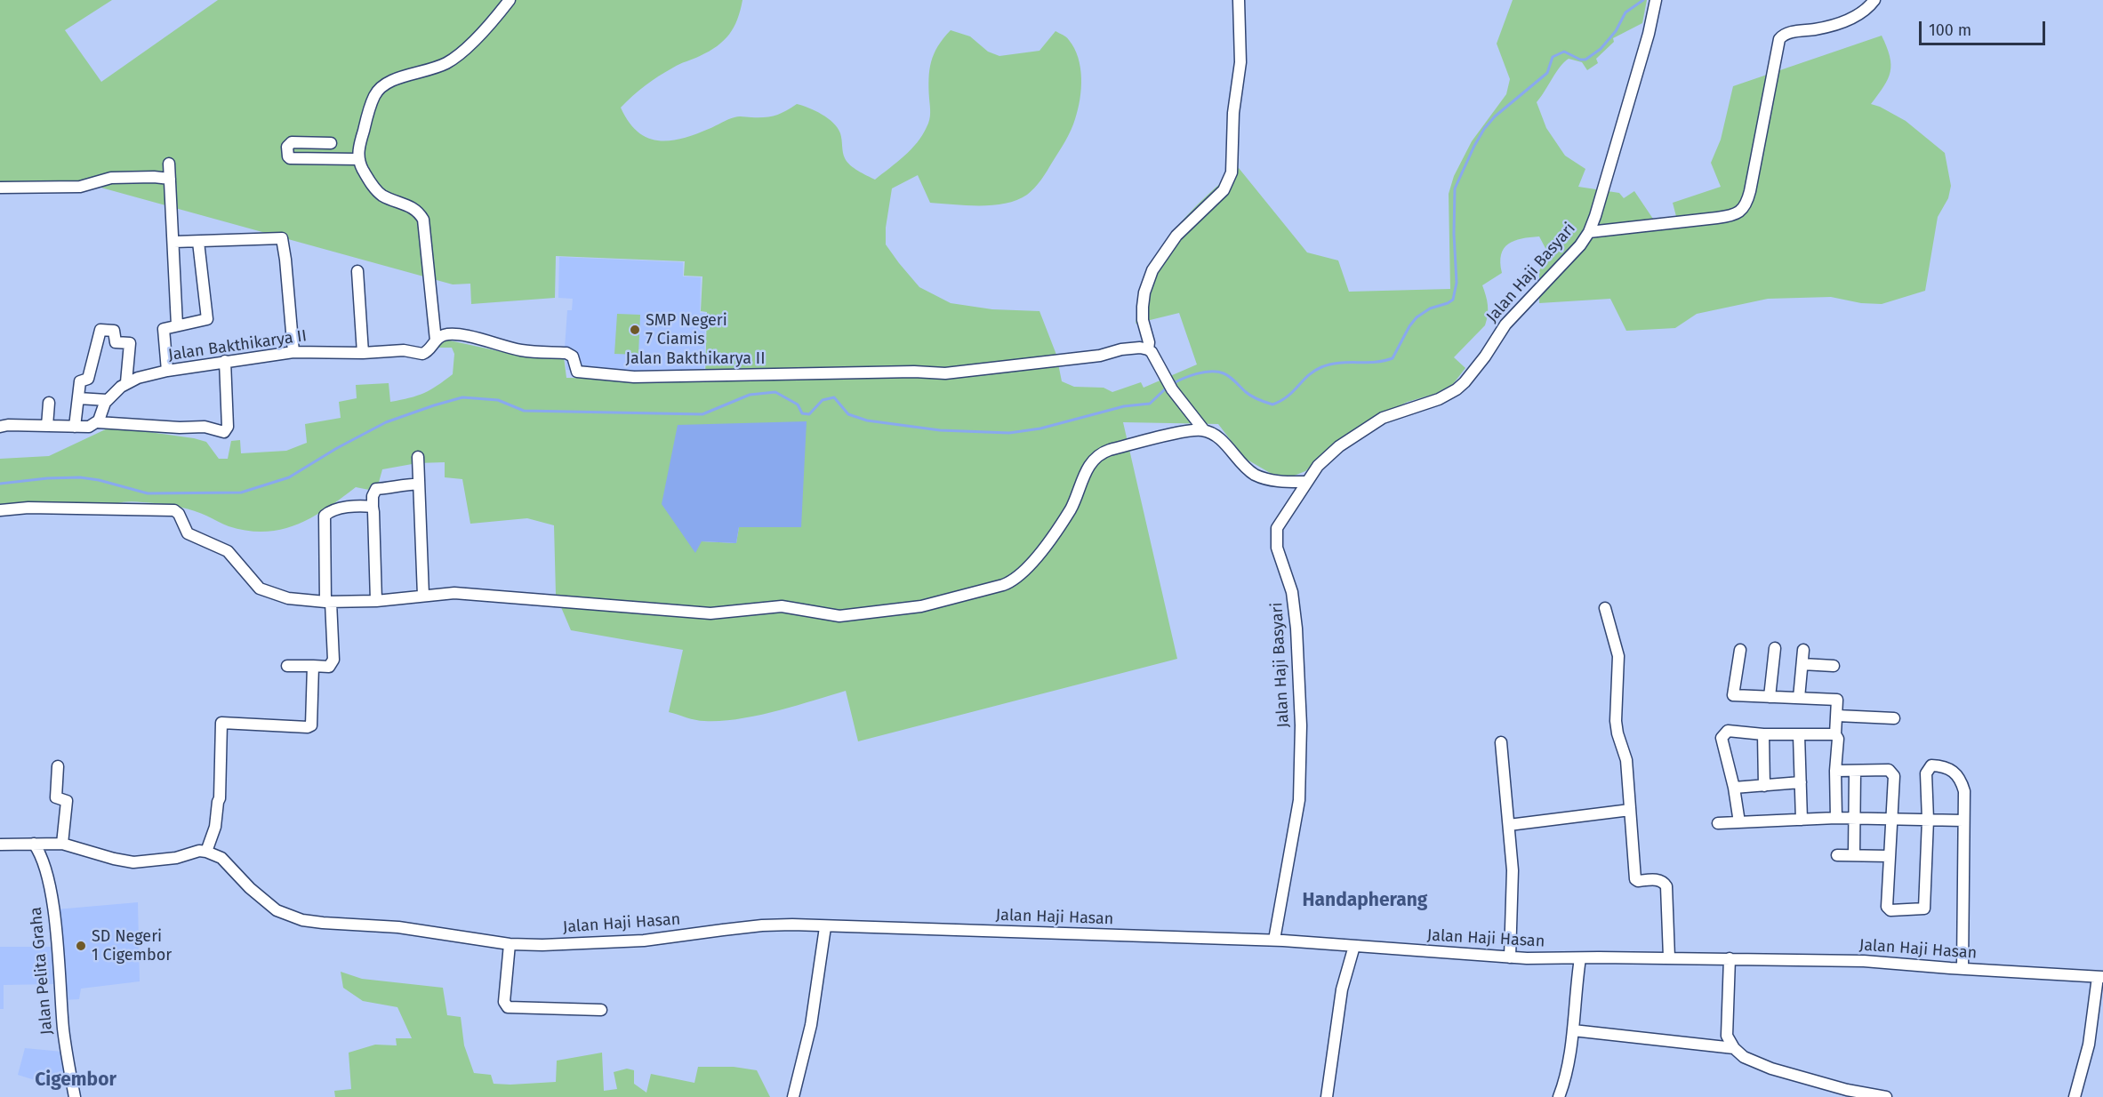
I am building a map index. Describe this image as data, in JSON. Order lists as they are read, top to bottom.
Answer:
{
  "streets": {
    "street": [
      "Jalan Haji Basyari",
      "Jalan Bakthikarya II",
      "Jalan Haji Hasan",
      "Jalan Pelita Graha"
    ]
  },
  "crossings": [
    ["Jalan Haji Basyari", "Jalan Haji Hasan"]
  ],
  "districts": ["Handapherang", "Cigembor"],
  "places": ["SMP Negeri 7 Ciamis", "SD Negeri 1 Cigembor"],
  "scale_bar": "100 m"
}
